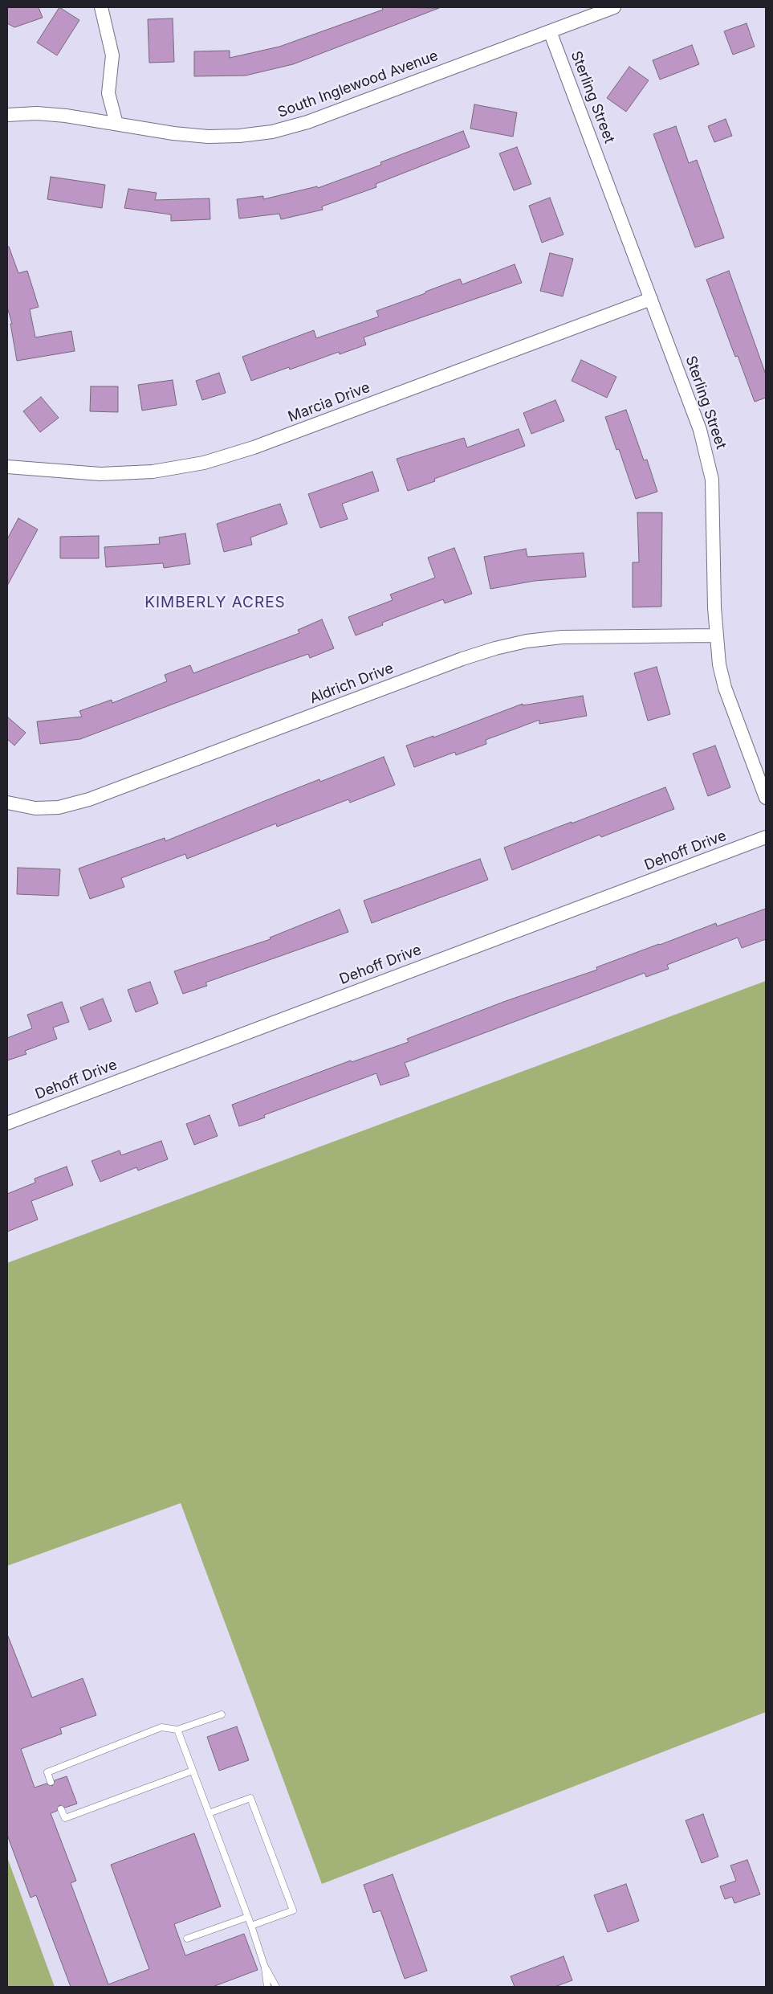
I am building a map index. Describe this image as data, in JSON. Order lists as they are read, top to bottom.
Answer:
{
  "streets": {
    "street": [
      "South Inglewood Avenue",
      "Sterling Street",
      "Marcia Drive",
      "Aldrich Drive",
      "Dehoff Drive"
    ]
  },
  "crossings": [
    ["South Inglewood Avenue", "Sterling Street"],
    ["Sterling Street", "Marcia Drive"],
    ["Sterling Street", "Aldrich Drive"]
  ],
  "districts": ["KIMBERLY ACRES"]
}
